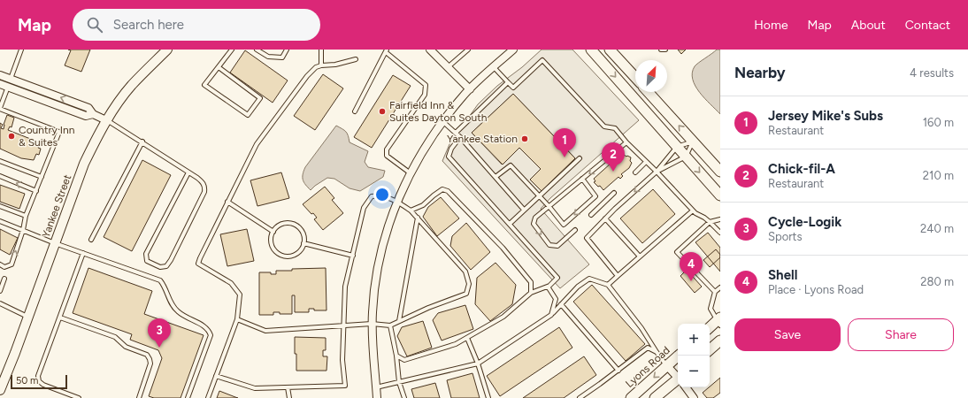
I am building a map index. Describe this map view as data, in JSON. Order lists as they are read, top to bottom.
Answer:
{
  "streets": {
    "main road": ["Lyons Road"],
    "street": ["Yankee Street"]
  },
  "places": ["Fairfield Inn & Suites Dayton South", "Country Inn & Suites", "Yankee Station"],
  "scale_bar": "50 m",
  "north": "top right",
  "page": {
    "header": "Map",
    "search": "Search here",
    "nav": [
      "Home",
      "Map",
      "About",
      "Contact"
    ],
    "heading": ["Nearby", "4 results"],
    "list": [
      {
        "mark": "1",
        "name": "Jersey Mike's Subs",
        "note": "Restaurant",
        "value": "160 m"
      },
      {
        "mark": "2",
        "name": "Chick-fil-A",
        "note": "Restaurant",
        "value": "210 m"
      },
      {
        "mark": "3",
        "name": "Cycle-Logik",
        "note": "Sports",
        "value": "240 m"
      },
      {
        "mark": "4",
        "name": "Shell",
        "note": "Place · Lyons Road",
        "value": "280 m"
      }
    ],
    "pins": [
      "1",
      "2",
      "4",
      "3"
    ],
    "buttons": ["Save", "Share"],
    "map_buttons": ["+", "−"],
    "scale": "50 m"
  }
}
